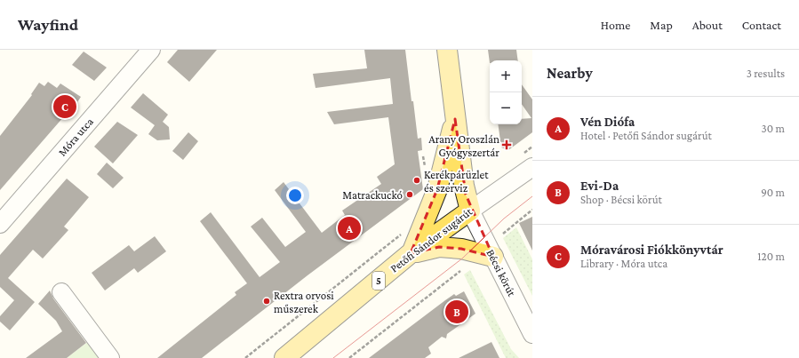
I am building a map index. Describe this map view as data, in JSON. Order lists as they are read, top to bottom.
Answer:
{
  "streets": {
    "main road": ["Petőfi Sándor sugárút", "5"],
    "street": ["Móra utca", "Bécsi körút"]
  },
  "crossings": [
    ["Petőfi Sándor sugárút", "Bécsi körút"],
    ["Petőfi Sándor sugárút", "5"],
    ["Bécsi körút", "5"]
  ],
  "places": {
    "health": ["Arany Oroszlán Gyógyszertár"],
    "other": ["Kerékpárüzlet és szerviz", "Matrackuckó", "Rextra orvosi műszerek"]
  },
  "page": {
    "header": "Wayfind",
    "nav": [
      "Home",
      "Map",
      "About",
      "Contact"
    ],
    "heading": ["Nearby", "3 results"],
    "map_buttons": ["+", "−"],
    "pins": ["C", "A", "B"],
    "list": [
      {
        "mark": "A",
        "name": "Vén Diófa",
        "note": "Hotel · Petőfi Sándor sugárút",
        "value": "30 m"
      },
      {
        "mark": "B",
        "name": "Evi-Da",
        "note": "Shop · Bécsi körút",
        "value": "90 m"
      },
      {
        "mark": "C",
        "name": "Móravárosi Fiókkönyvtár",
        "note": "Library · Móra utca",
        "value": "120 m"
      }
    ]
  }
}
